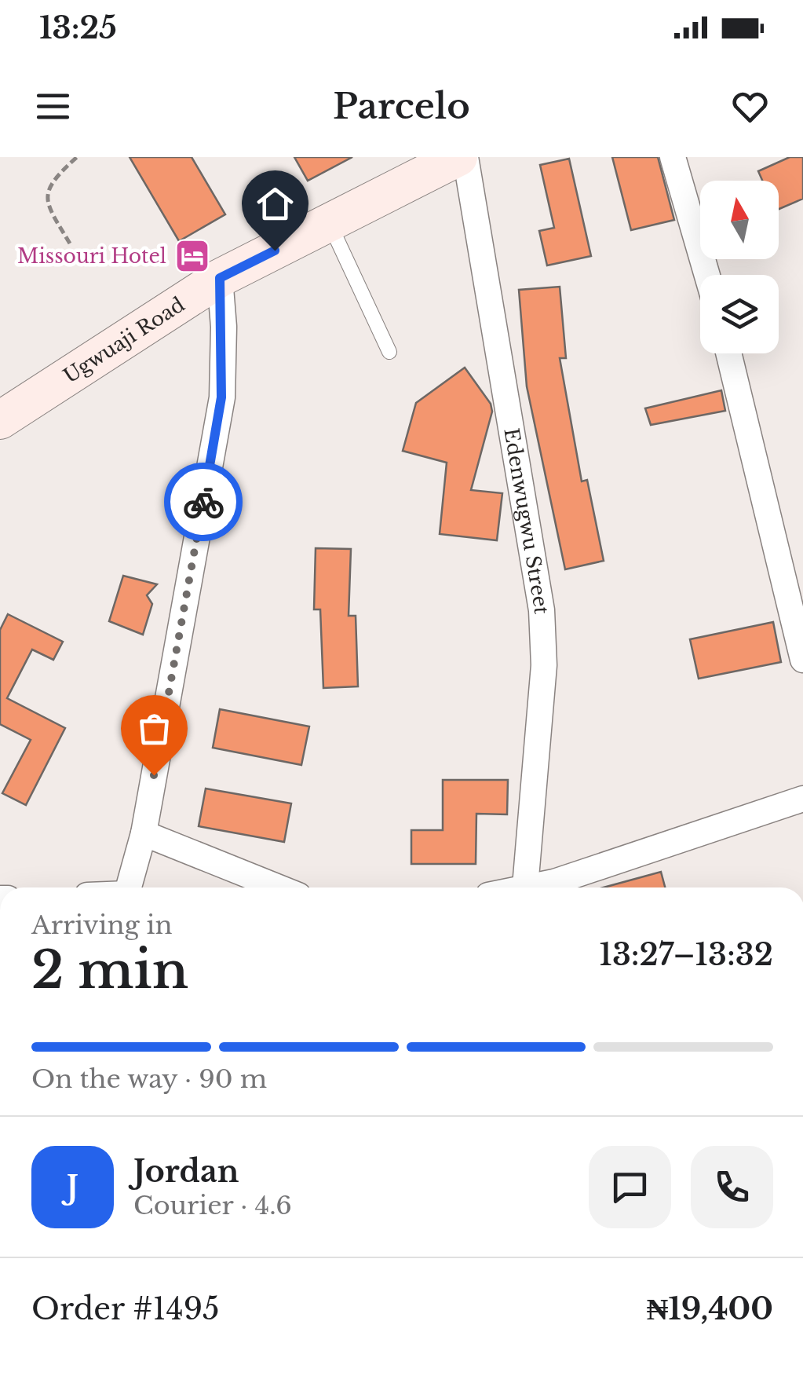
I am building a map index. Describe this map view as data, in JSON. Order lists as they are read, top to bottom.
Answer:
{
  "streets": {
    "main road": ["Ugwuaji Road"],
    "street": ["Edenwugwu Street"]
  },
  "places": {
    "hotel": ["Missouri Hotel"]
  },
  "north": "top",
  "page": {
    "status": "13:25",
    "header": "Parcelo",
    "heading": ["2 min", "Arriving in", "13:27–13:32"],
    "panel": [
      "Jordan",
      "Courier · 4.6",
      "Order #1495",
      "₦19,400"
    ],
    "bar": "On the way · 90 m",
    "round": "J"
  }
}
